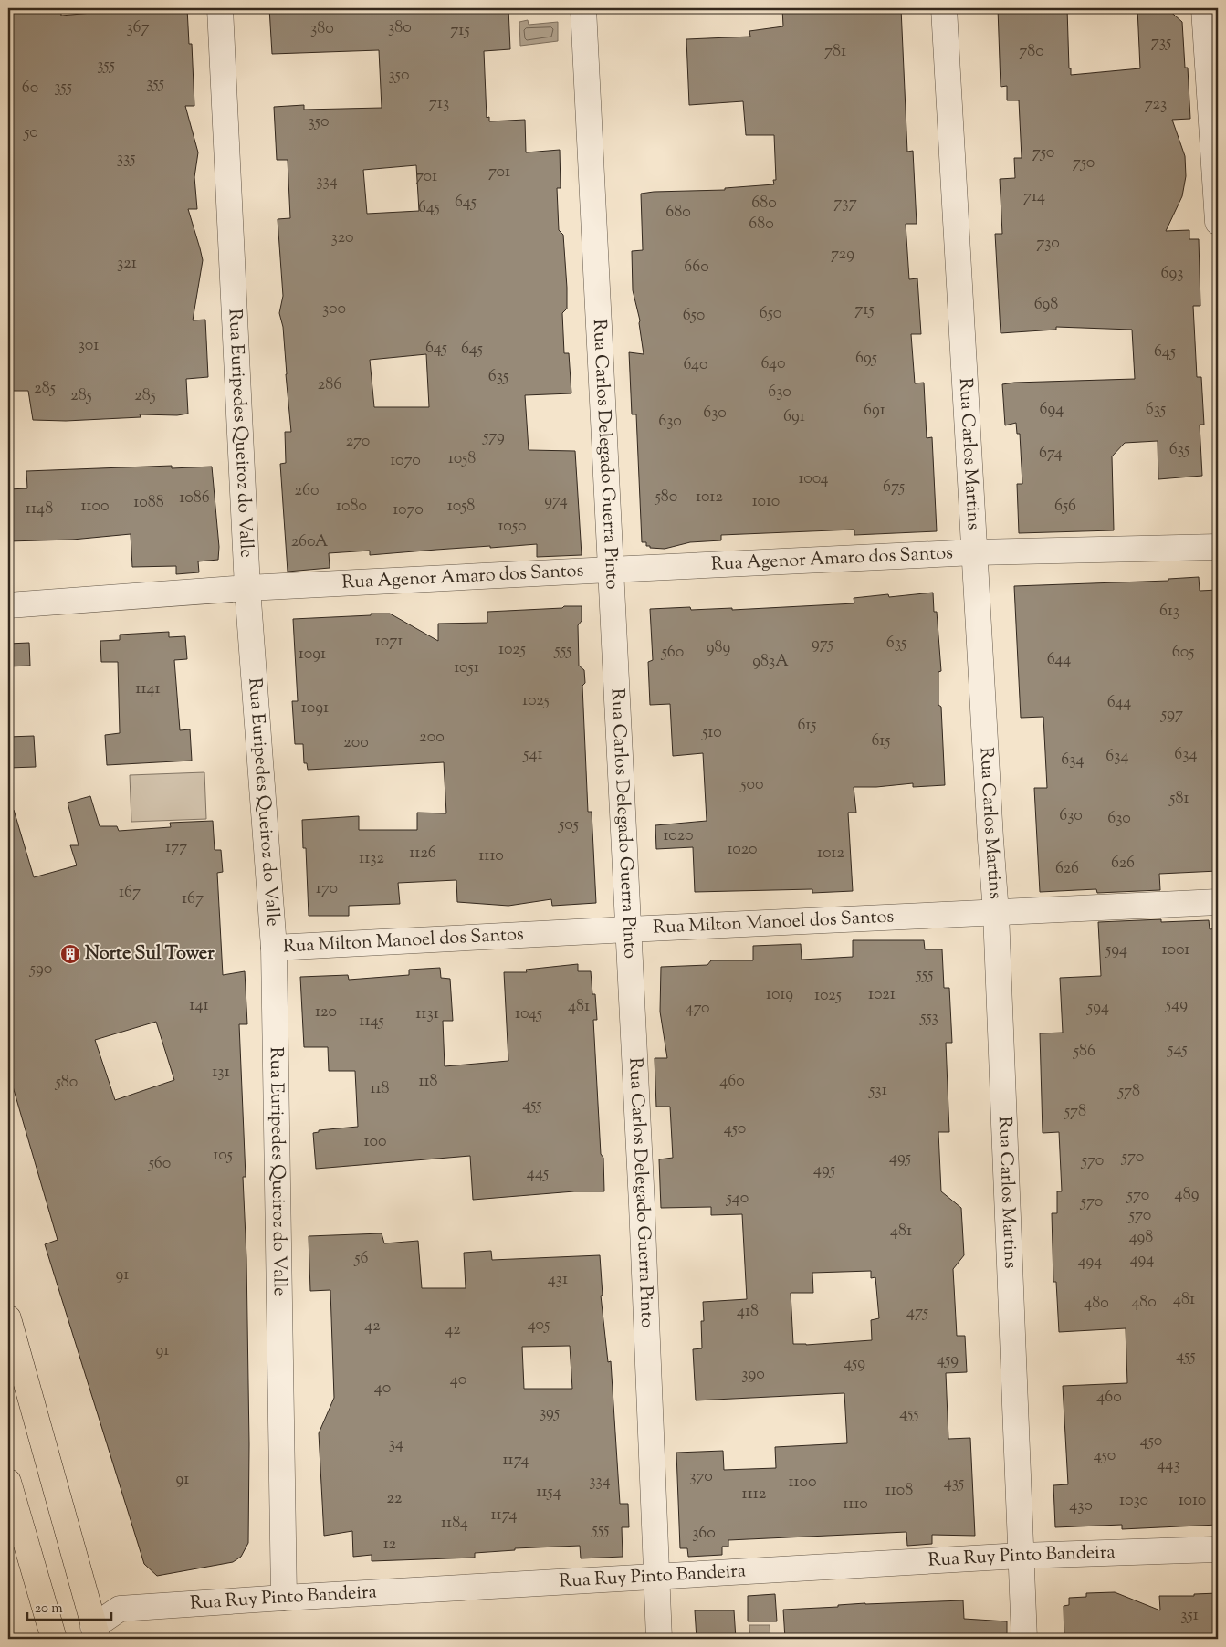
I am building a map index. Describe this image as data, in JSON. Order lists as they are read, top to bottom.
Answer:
{
  "streets": {
    "street": [
      "Rua Euripedes Queiroz do Valle",
      "Rua Carlos Delegado Guerra Pinto",
      "Rua Carlos Martins",
      "Rua Agenor Amaro dos Santos",
      "Rua Milton Manoel dos Santos",
      "Rua Ruy Pinto Bandeira"
    ]
  },
  "crossings": [
    ["Rua Euripedes Queiroz do Valle", "Rua Agenor Amaro dos Santos"],
    ["Rua Euripedes Queiroz do Valle", "Rua Milton Manoel dos Santos"],
    ["Rua Euripedes Queiroz do Valle", "Rua Ruy Pinto Bandeira"],
    ["Rua Carlos Delegado Guerra Pinto", "Rua Agenor Amaro dos Santos"],
    ["Rua Carlos Delegado Guerra Pinto", "Rua Milton Manoel dos Santos"],
    ["Rua Carlos Delegado Guerra Pinto", "Rua Ruy Pinto Bandeira"],
    ["Rua Carlos Martins", "Rua Agenor Amaro dos Santos"],
    ["Rua Carlos Martins", "Rua Milton Manoel dos Santos"],
    ["Rua Carlos Martins", "Rua Ruy Pinto Bandeira"]
  ],
  "places": {
    "building": ["Norte Sul Tower"]
  },
  "house_numbers": [
    "367",
    "380",
    "380",
    "715",
    "735",
    "781",
    "780",
    "355",
    "350",
    "355",
    "355",
    "60",
    "713",
    "723",
    "350",
    "50",
    "750",
    "335",
    "750",
    "701",
    "701",
    "334",
    "714",
    "645",
    "680",
    "737",
    "645",
    "680",
    "680",
    "320",
    "730",
    "729",
    "321",
    "660",
    "693",
    "698",
    "300",
    "715",
    "650",
    "650",
    "301",
    "645",
    "645",
    "645",
    "695",
    "640",
    "640",
    "635",
    "286",
    "285",
    "630",
    "285",
    "285",
    "694",
    "635",
    "691",
    "630",
    "691",
    "630",
    "579",
    "270",
    "635",
    "674",
    "1058",
    "1070",
    "1004",
    "675",
    "260",
    "580",
    "1012",
    "1086",
    "974",
    "1010",
    "1088",
    "1100",
    "1080",
    "1058",
    "656",
    "1148",
    "1070",
    "1050",
    "260A",
    "613",
    "1071",
    "635",
    "975",
    "989",
    "1025",
    "555",
    "560",
    "605",
    "1091",
    "644",
    "983A",
    "1051",
    "1141",
    "1025",
    "644",
    "1091",
    "597",
    "615",
    "510",
    "200",
    "615",
    "200",
    "541",
    "634",
    "634",
    "634",
    "500",
    "581",
    "630",
    "630",
    "505",
    "1020",
    "177",
    "1020",
    "1126",
    "1012",
    "1110",
    "1132",
    "626",
    "626",
    "170",
    "167",
    "167",
    "594",
    "1001",
    "590",
    "555",
    "1019",
    "1021",
    "1025",
    "549",
    "141",
    "481",
    "594",
    "470",
    "120",
    "1131",
    "1045",
    "553",
    "1145",
    "545",
    "586",
    "131",
    "118",
    "460",
    "580",
    "118",
    "531",
    "578",
    "455",
    "578",
    "450",
    "100",
    "105",
    "570",
    "495",
    "570",
    "560",
    "495",
    "445",
    "489",
    "570",
    "540",
    "570",
    "570",
    "481",
    "498",
    "56",
    "494",
    "494",
    "91",
    "431",
    "481",
    "480",
    "480",
    "418",
    "475",
    "405",
    "42",
    "42",
    "91",
    "455",
    "459",
    "459",
    "390",
    "40",
    "40",
    "460",
    "395",
    "455",
    "450",
    "34",
    "450",
    "1174",
    "443",
    "370",
    "91",
    "334",
    "1100",
    "435",
    "1108",
    "1154",
    "1112",
    "22",
    "1030",
    "1010",
    "1110",
    "430",
    "1174",
    "1184",
    "555",
    "360",
    "12",
    "351"
  ],
  "scale_bar": "20 m"
}
